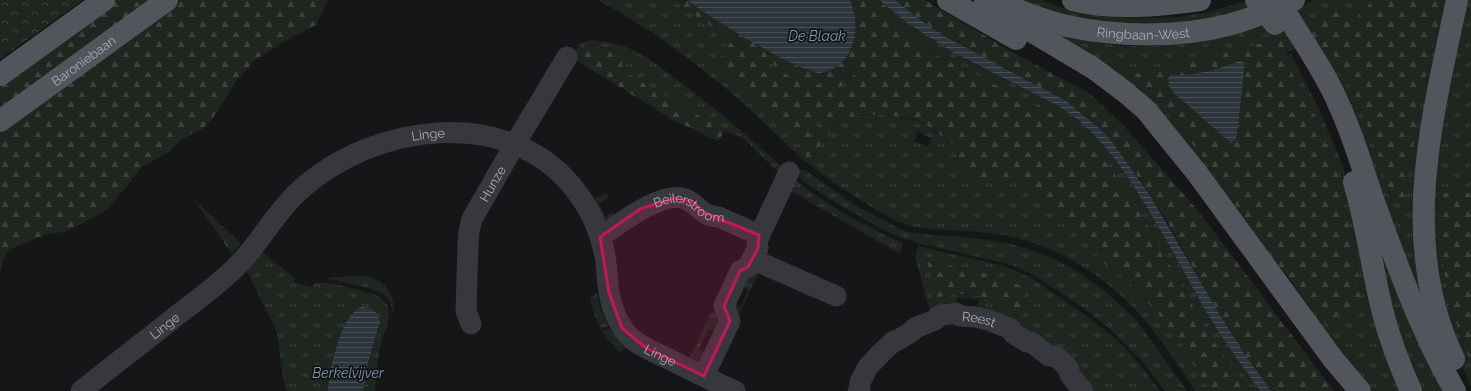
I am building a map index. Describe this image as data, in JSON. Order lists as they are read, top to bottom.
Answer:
{
  "streets": {
    "main road": ["Ringbaan-West", "Baroniebaan"],
    "street": [
      "Linge",
      "Hunze",
      "Beilerstroom",
      "Reest"
    ]
  },
  "crossings": [
    ["Linge", "Hunze"],
    ["Linge", "Beilerstroom"]
  ],
  "water": ["De Blaak", "Berkelvijver"]
}
